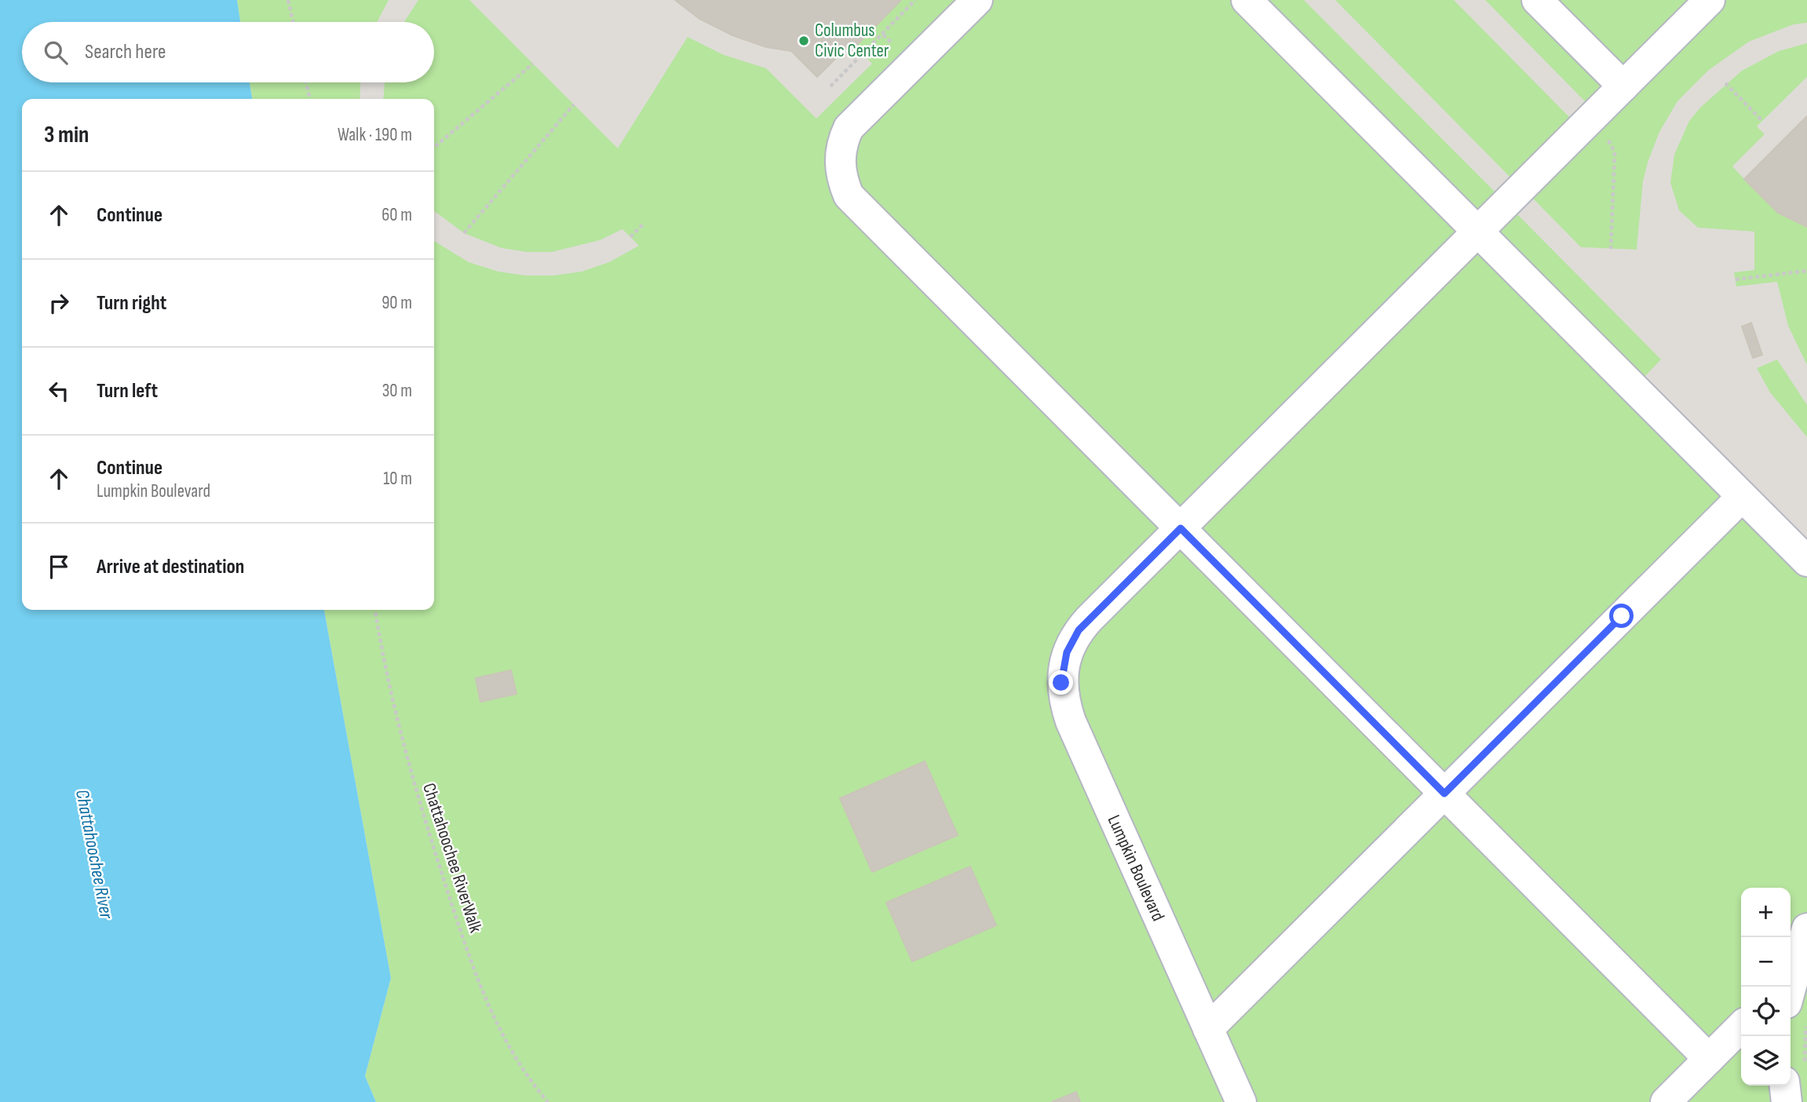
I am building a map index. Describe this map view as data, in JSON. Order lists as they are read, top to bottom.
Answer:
{
  "streets": {
    "street": ["Lumpkin Boulevard"],
    "path": ["Chattahoochee RiverWalk"]
  },
  "water": ["Chattahoochee River"],
  "places": ["Columbus Civic Center"],
  "page": {
    "search": "Search here",
    "heading": ["3 min", "Walk · 190 m"],
    "list": [
      ["Continue", "60 m"],
      ["Turn right", "90 m"],
      ["Turn left", "30 m"],
      ["Continue", "Lumpkin Boulevard", "10 m"],
      "Arrive at destination"
    ],
    "map_buttons": ["+", "−"]
  }
}
